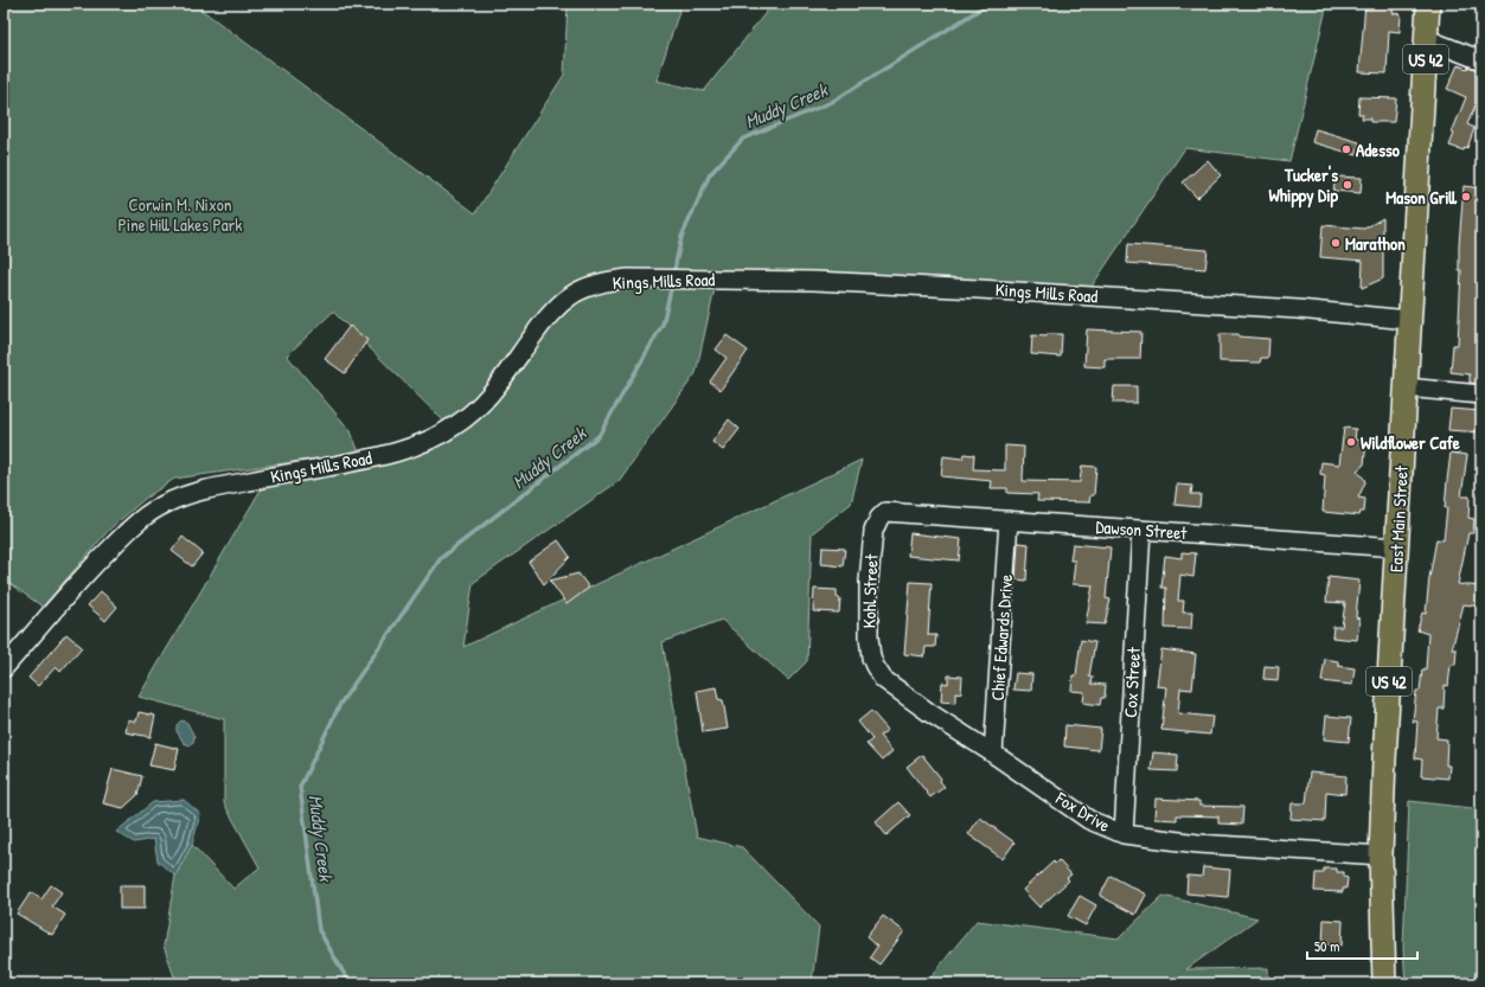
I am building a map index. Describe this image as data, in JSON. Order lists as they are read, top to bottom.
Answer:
{
  "streets": {
    "main road": ["US 42", "East Main Street"],
    "street": [
      "Kings Mills Road",
      "Dawson Street",
      "Kohl Street",
      "Chief Edwards Drive",
      "Cox Street",
      "Fox Drive"
    ]
  },
  "crossings": [
    ["Kings Mills Road", "East Main Street"],
    ["East Main Street", "Dawson Street"],
    ["East Main Street", "Fox Drive"],
    ["Dawson Street", "Kohl Street"],
    ["Dawson Street", "Chief Edwards Drive"],
    ["Dawson Street", "Cox Street"],
    ["Kohl Street", "Fox Drive"],
    ["Chief Edwards Drive", "Fox Drive"],
    ["Cox Street", "Fox Drive"]
  ],
  "water": ["Muddy Creek"],
  "parks": ["Corwin M. Nixon Pine Hill Lakes Park"],
  "places": [
    "Adesso",
    "Tucker's Whippy Dip",
    "Mason Grill",
    "Marathon",
    "Wildflower Cafe"
  ],
  "scale_bar": "50 m"
}
